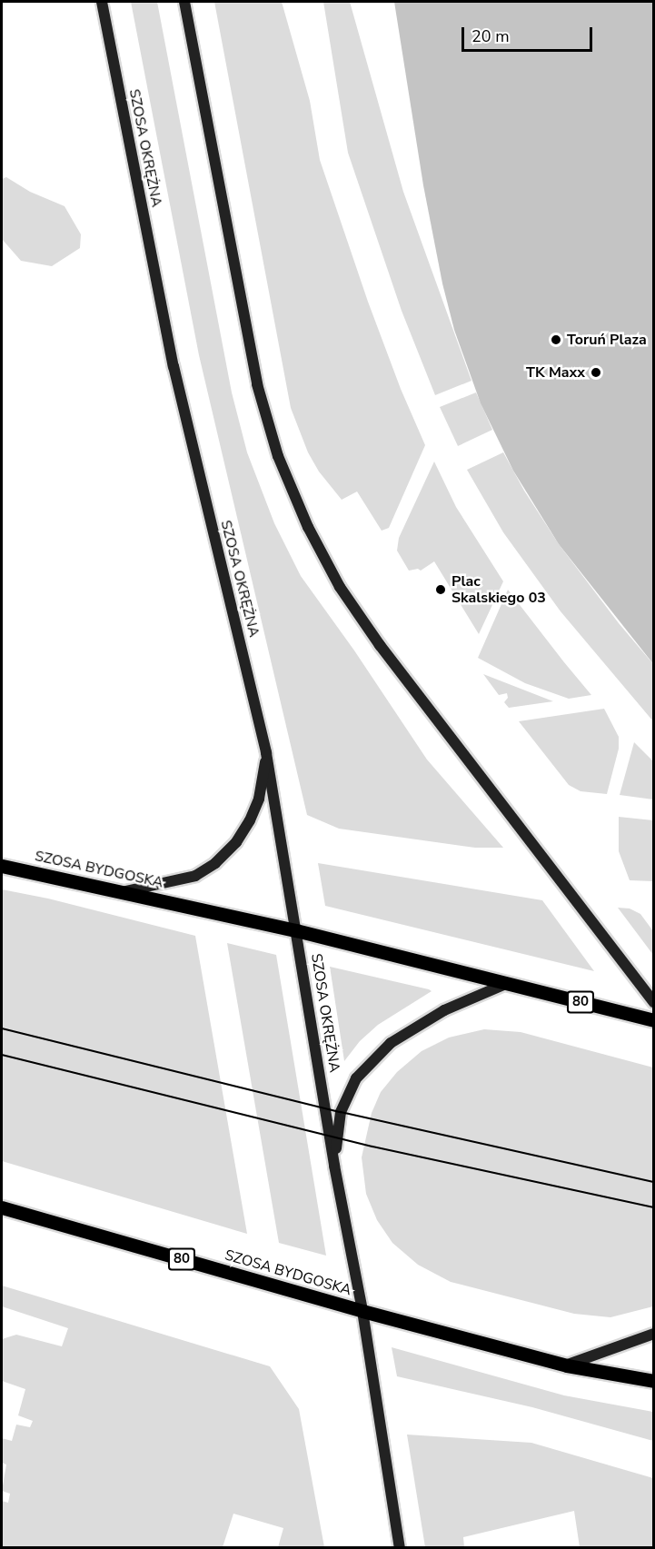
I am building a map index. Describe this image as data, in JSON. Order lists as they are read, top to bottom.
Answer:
{
  "streets": {
    "main road": ["SZOSA BYDGOSKA", "80"],
    "street": ["SZOSA OKRĘŻNA"]
  },
  "crossings": [
    ["SZOSA OKRĘŻNA", "SZOSA BYDGOSKA"],
    ["SZOSA OKRĘŻNA", "80"],
    ["SZOSA BYDGOSKA", "80"]
  ],
  "places": ["Toruń Plaza", "TK Maxx", "Plac Skalskiego 03"],
  "scale_bar": "20 m"
}
